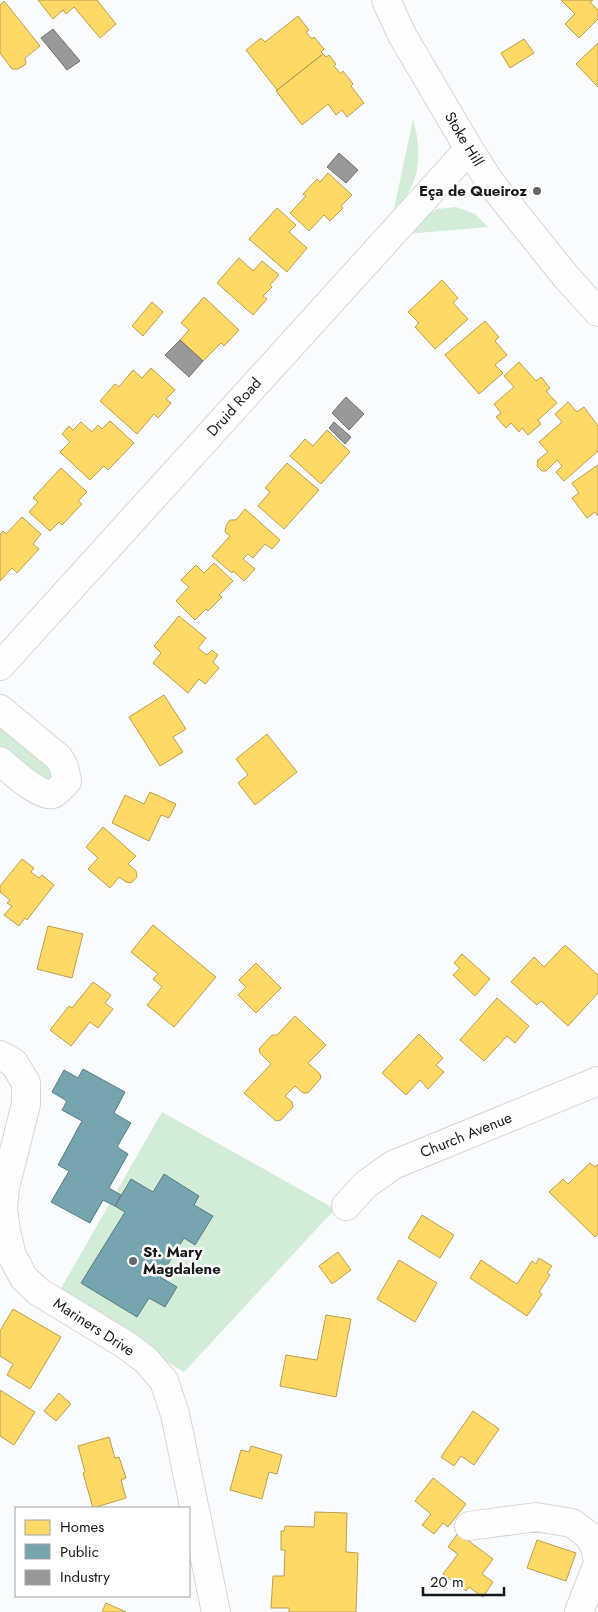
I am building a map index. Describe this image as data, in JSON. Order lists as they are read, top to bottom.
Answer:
{
  "streets": {
    "street": [
      "Stoke Hill",
      "Druid Road",
      "Church Avenue",
      "Mariners Drive"
    ]
  },
  "crossings": [
    ["Stoke Hill", "Druid Road"]
  ],
  "places": ["Eça de Queiroz", "St. Mary Magdalene"],
  "legend": ["Homes", "Public", "Industry"],
  "scale_bar": "20 m"
}
